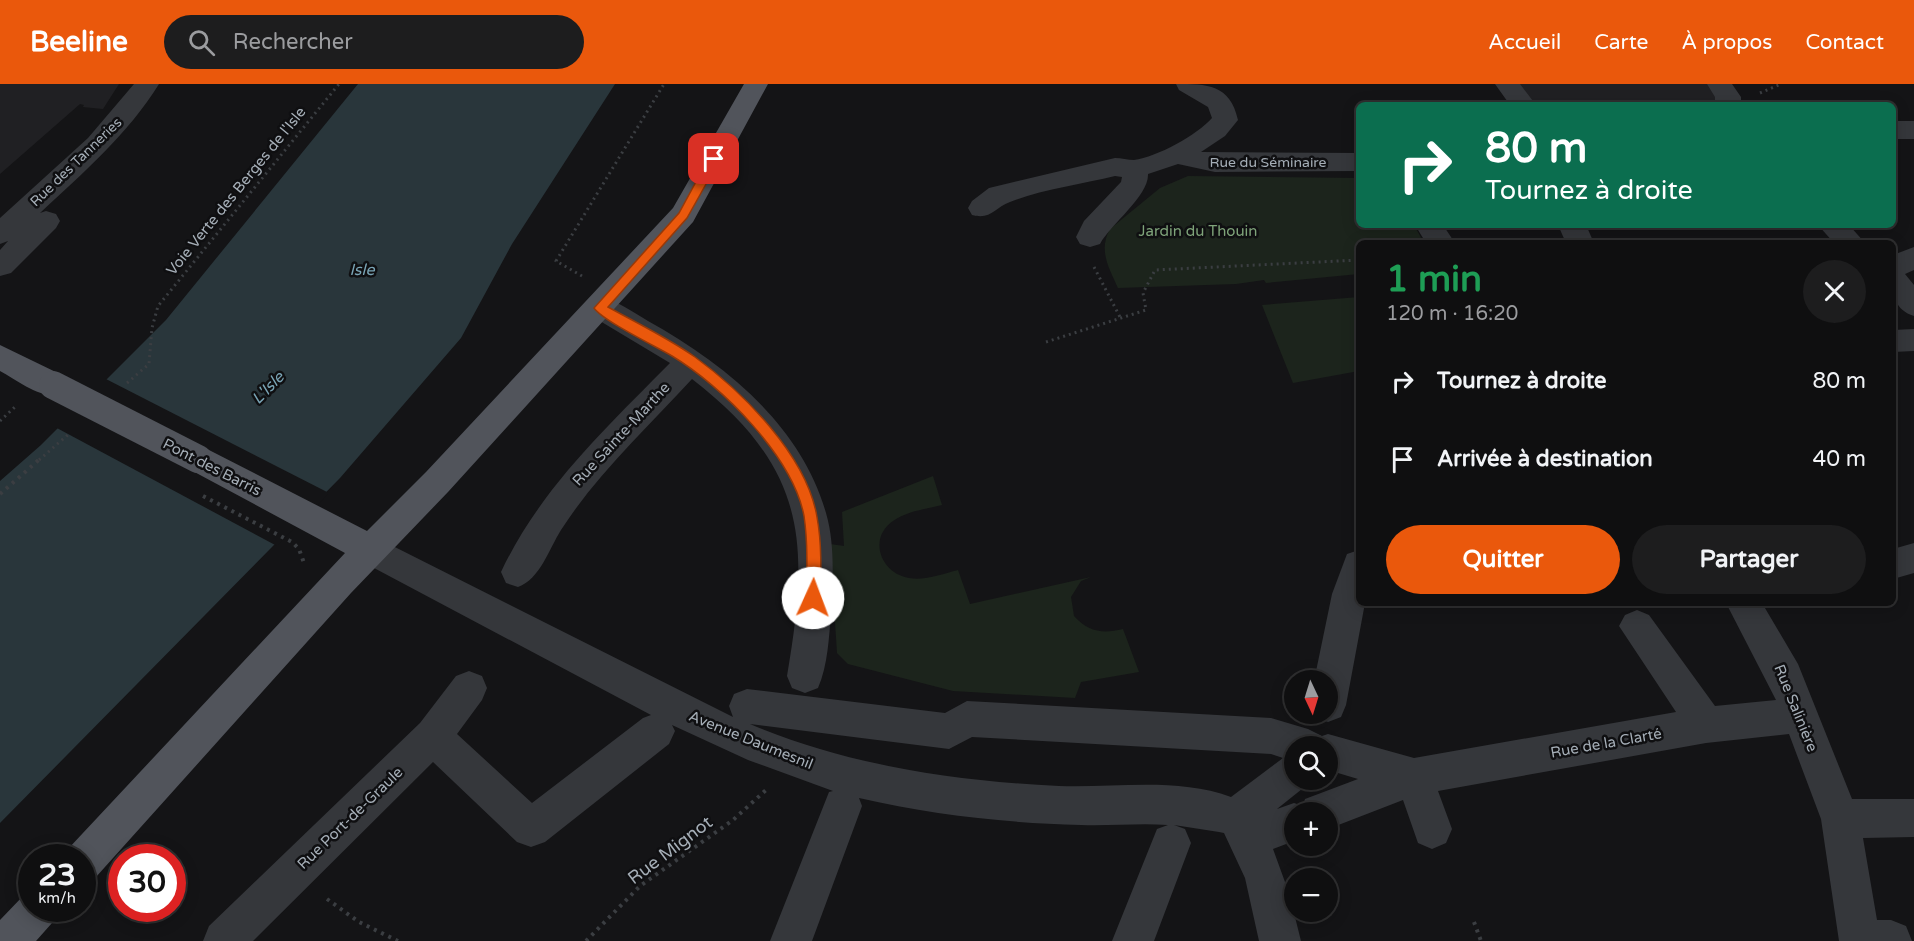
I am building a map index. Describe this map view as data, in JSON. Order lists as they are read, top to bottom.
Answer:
{
  "streets": {
    "main road": ["Pont des Barris"],
    "street": [
      "Rue des Tanneries",
      "Rue du Séminaire",
      "Rue Sainte-Marthe",
      "Rue Salinière",
      "Avenue Daumesnil",
      "Rue de la Clarté",
      "Rue Port-de-Graule"
    ],
    "path": ["Voie Verte des Berges de l'Isle", "Rue Mignot"]
  },
  "crossings": [
    ["Pont des Barris", "Avenue Daumesnil"],
    ["Rue Salinière", "Rue de la Clarté"]
  ],
  "water": ["Isle", "L'Isle"],
  "parks": ["Jardin du Thouin"],
  "north": "bottom",
  "page": {
    "header": "Beeline",
    "search": "Rechercher",
    "nav": [
      "Accueil",
      "Carte",
      "À propos",
      "Contact"
    ],
    "turn": ["80 m", "Tournez à droite"],
    "heading": ["1 min", "120 m · 16:20"],
    "list": [
      {
        "name": "Tournez à droite",
        "value": "80 m"
      },
      {
        "name": "Arrivée à destination",
        "value": "40 m"
      }
    ],
    "buttons": ["Quitter", "Partager"],
    "map_buttons": ["+", "−"],
    "speed": "23 km/h",
    "limit": "30"
  }
}
